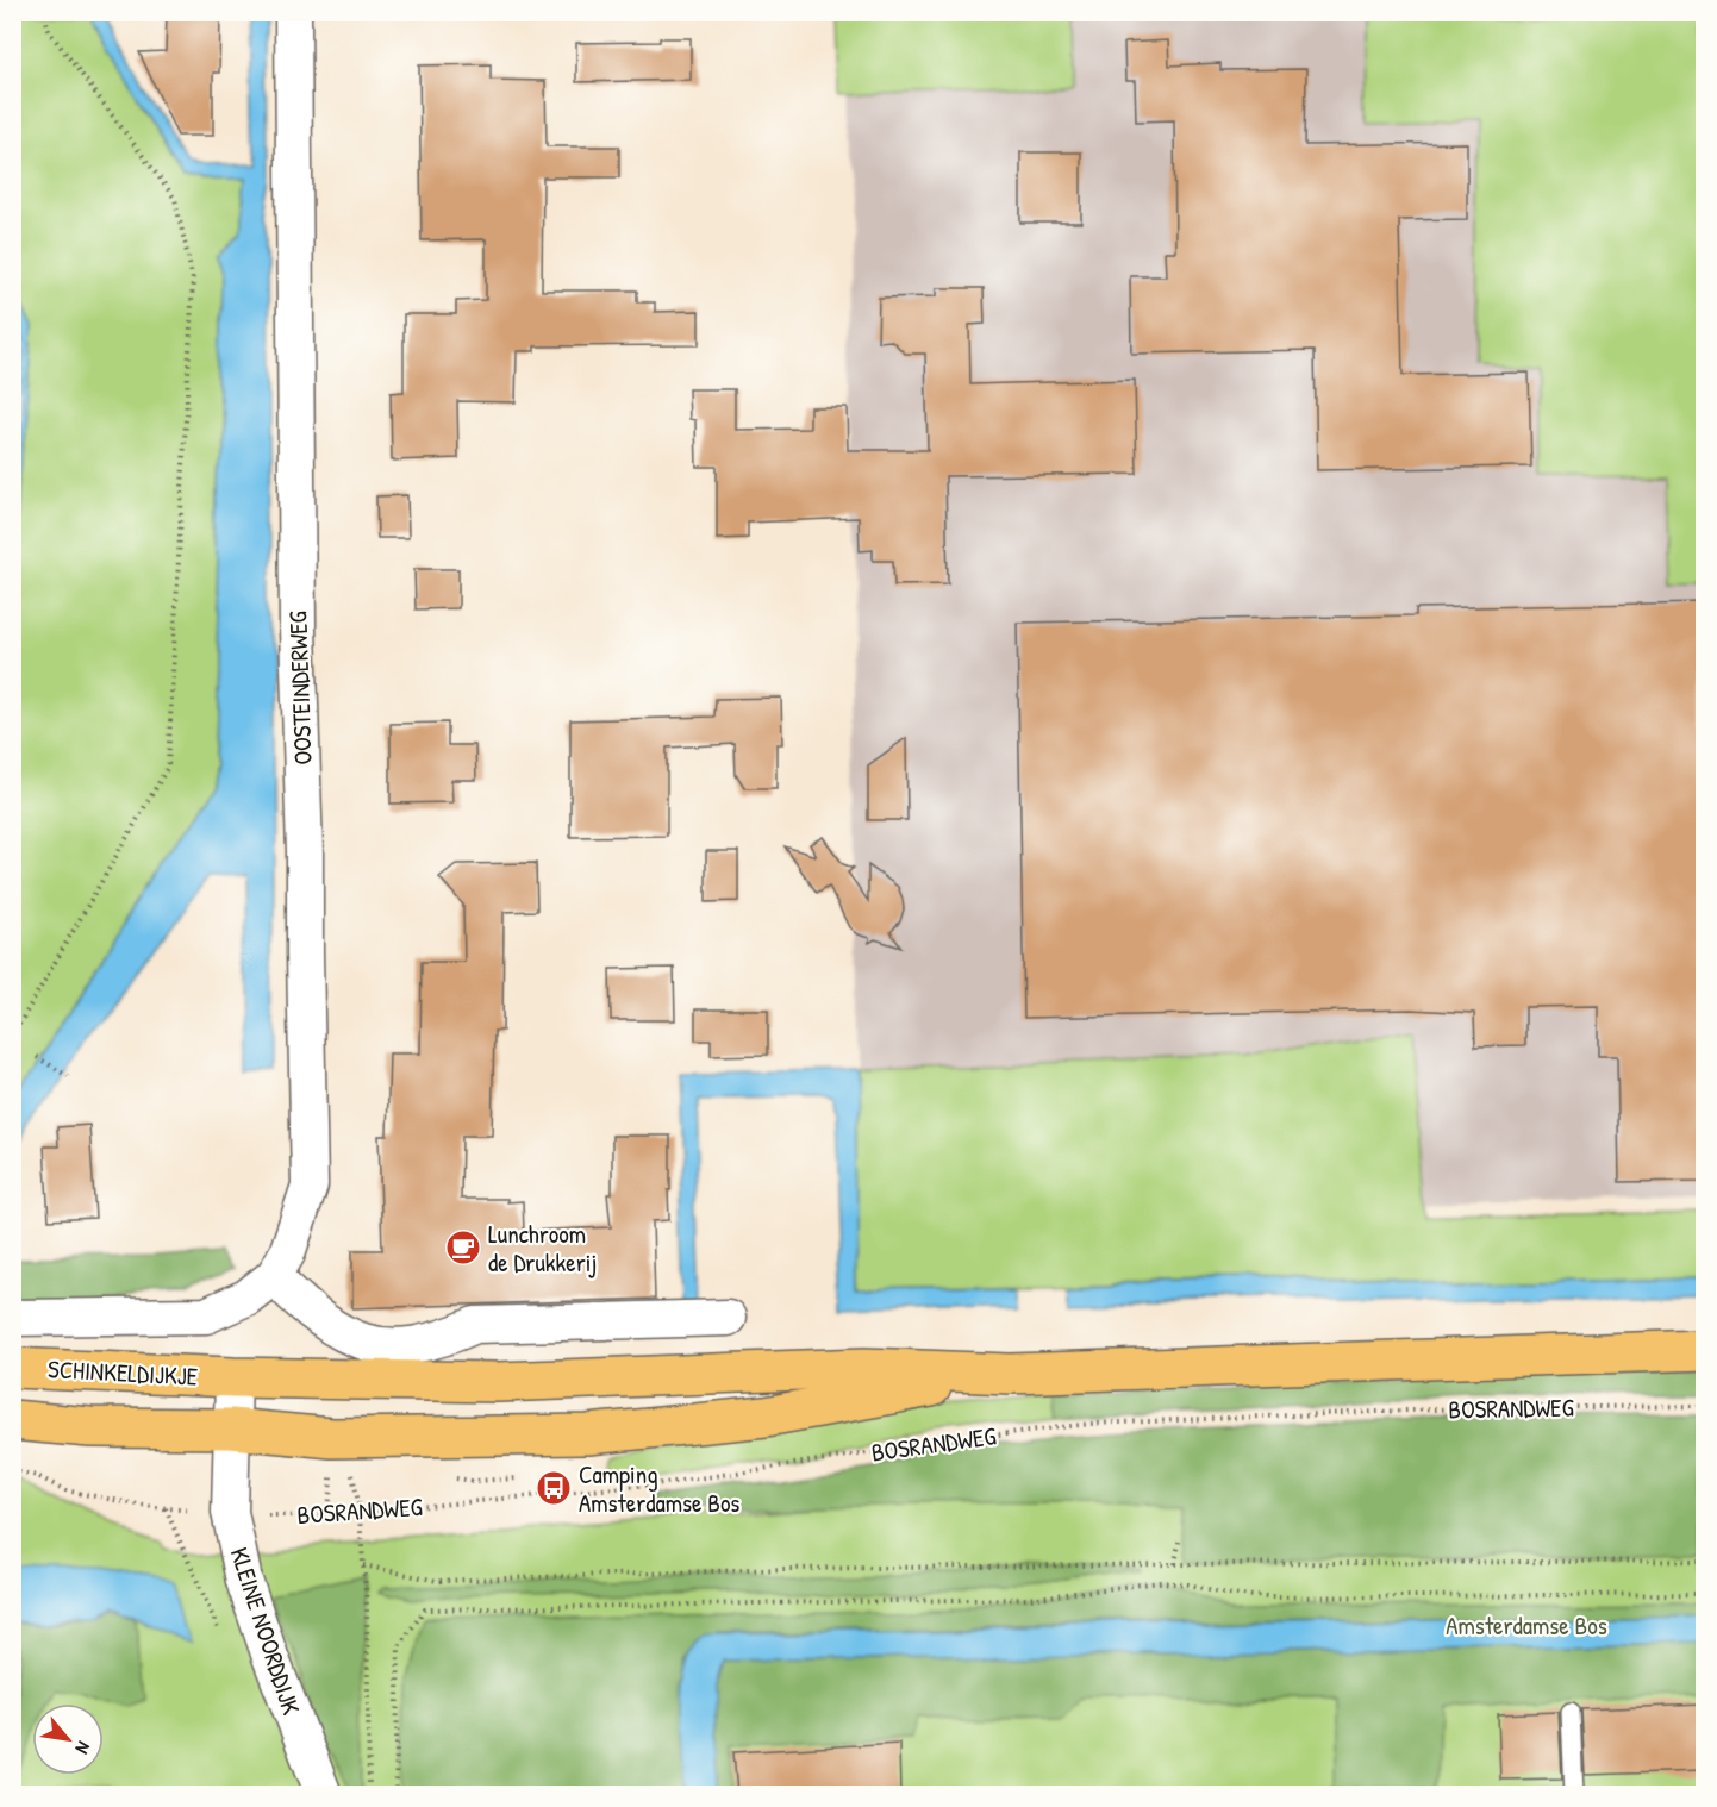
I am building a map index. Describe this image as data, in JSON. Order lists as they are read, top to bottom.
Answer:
{
  "streets": {
    "main road": ["SCHINKELDIJKJE", "BOSRANDWEG"],
    "street": ["OOSTEINDERWEG", "KLEINE NOORDDIJK"]
  },
  "crossings": [
    ["OOSTEINDERWEG", "SCHINKELDIJKJE"],
    ["SCHINKELDIJKJE", "BOSRANDWEG"],
    ["SCHINKELDIJKJE", "KLEINE NOORDDIJK"],
    ["BOSRANDWEG", "KLEINE NOORDDIJK"]
  ],
  "parks": ["Amsterdamse Bos"],
  "places": {
    "cafe": ["Lunchroom de Drukkerij"],
    "bus stop": ["Camping Amsterdamse Bos"]
  },
  "north": "bottom right"
}
